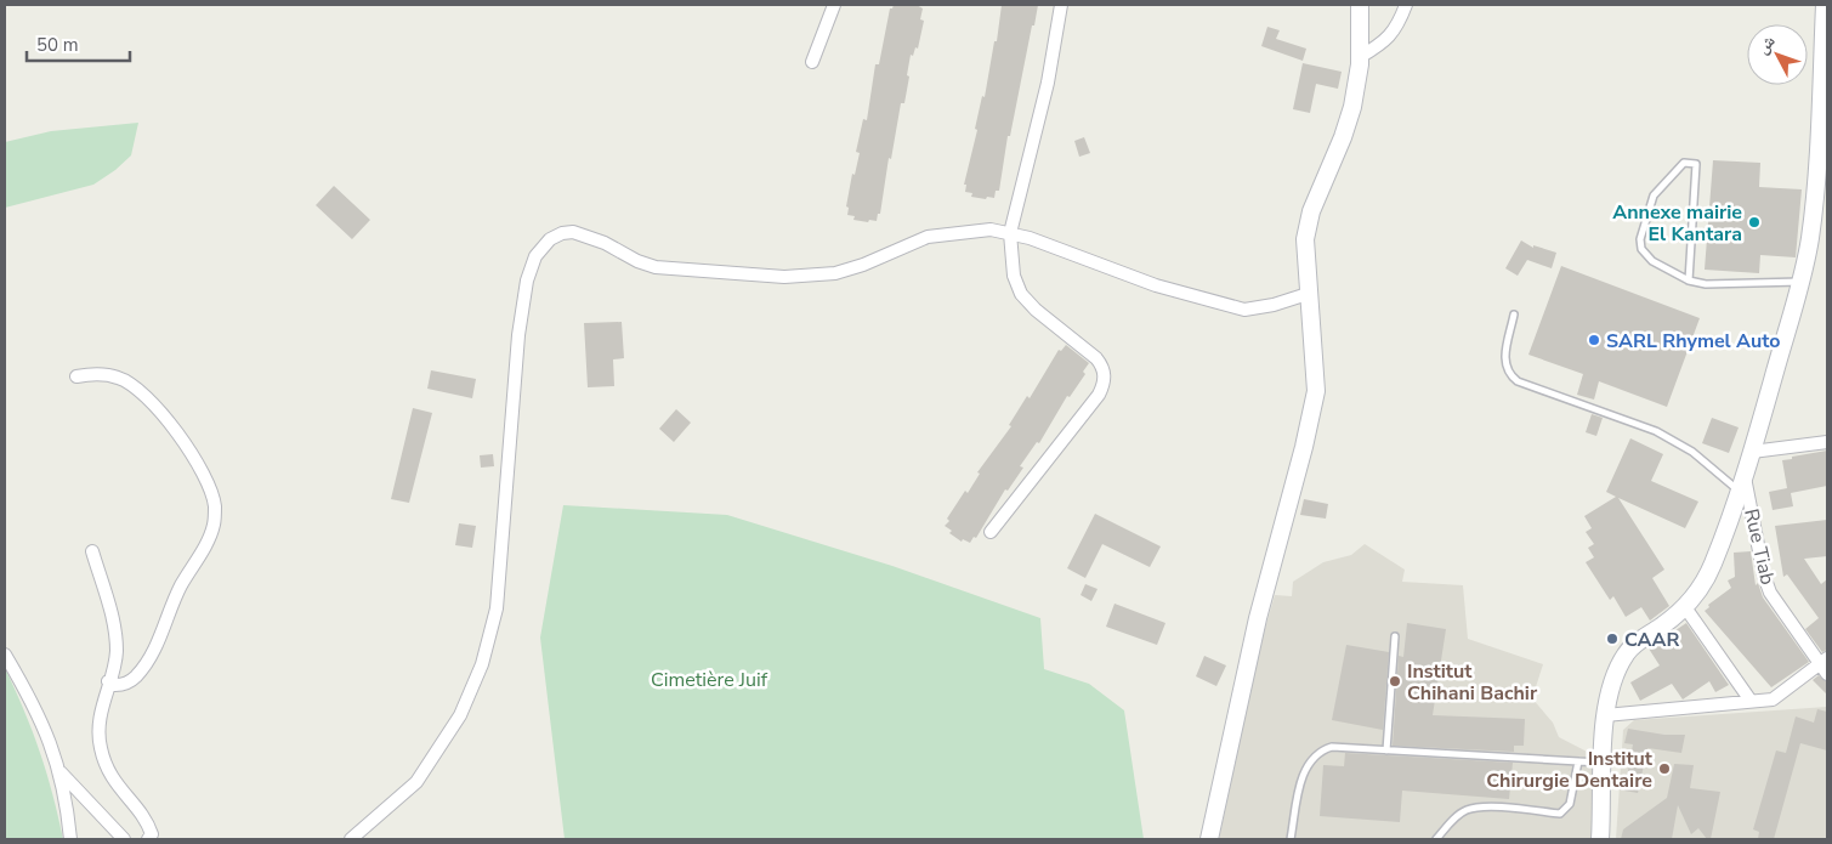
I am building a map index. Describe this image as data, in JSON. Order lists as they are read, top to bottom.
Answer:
{
  "streets": {
    "street": ["Rue Tiab"]
  },
  "parks": ["Cimetière Juif"],
  "places": [
    "Annexe mairie El Kantara",
    "SARL Rhymel Auto",
    "CAAR",
    "Institut Chihani Bachir",
    "Institut Chirurgie Dentaire"
  ],
  "scale_bar": "50 m",
  "north": "top left"
}
